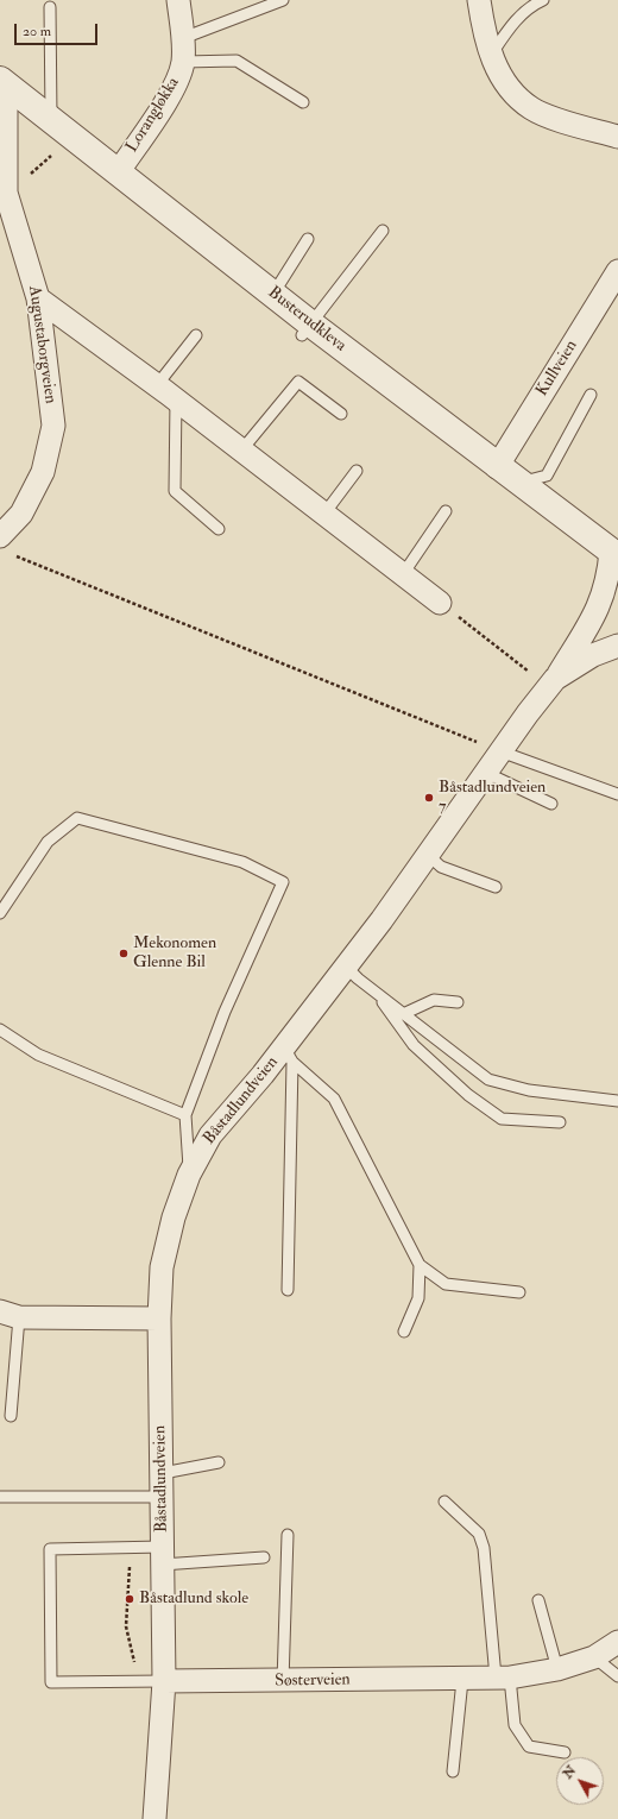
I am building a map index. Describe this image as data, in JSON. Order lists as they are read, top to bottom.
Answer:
{
  "streets": {
    "street": [
      "Lorangløkka",
      "Busterudkleva",
      "Augustaborgveien",
      "Kullveien",
      "Båstadlundveien",
      "Søsterveien"
    ]
  },
  "crossings": [
    ["Lorangløkka", "Busterudkleva"],
    ["Busterudkleva", "Augustaborgveien"],
    ["Busterudkleva", "Kullveien"],
    ["Båstadlundveien", "Søsterveien"]
  ],
  "places": ["Båstadlundveien 7", "Mekonomen Glenne Bil", "Båstadlund skole"],
  "scale_bar": "20 m",
  "north": "top left"
}
